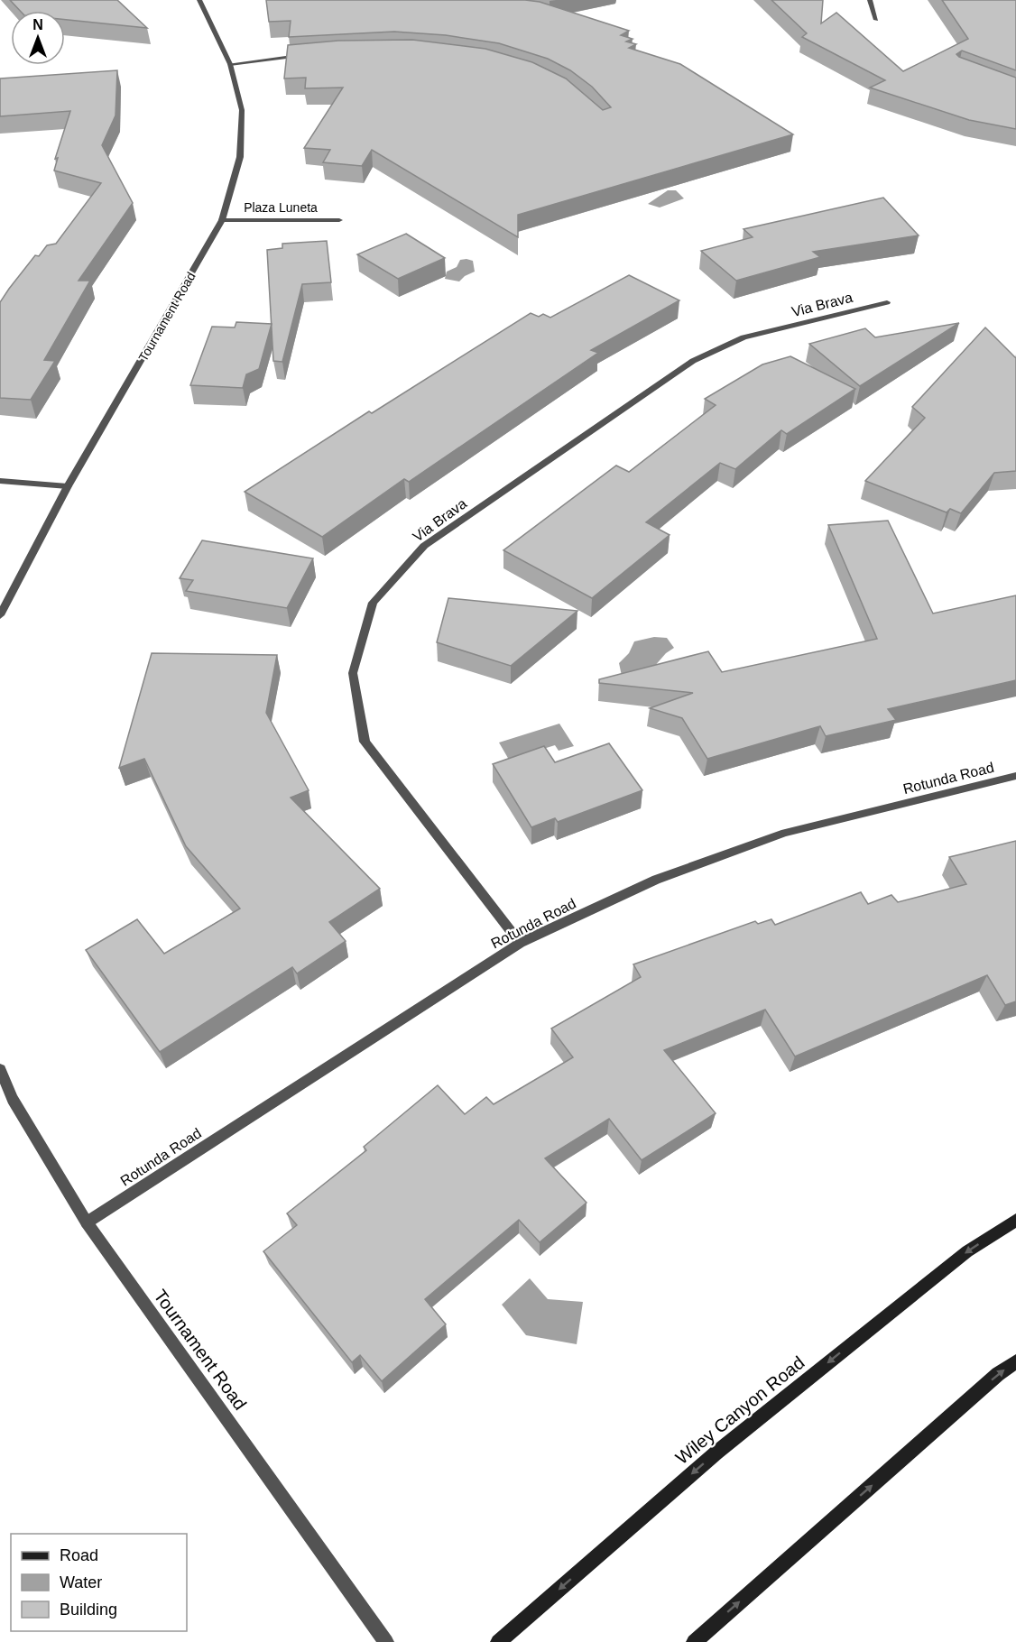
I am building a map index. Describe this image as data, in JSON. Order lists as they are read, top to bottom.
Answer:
{
  "streets": {
    "main road": ["Wiley Canyon Road"],
    "street": [
      "Plaza Luneta",
      "Via Brava",
      "Tournament Road",
      "Rotunda Road"
    ]
  },
  "crossings": [
    ["Plaza Luneta", "Tournament Road"],
    ["Via Brava", "Rotunda Road"],
    ["Tournament Road", "Rotunda Road"]
  ],
  "one_way": ["Wiley Canyon Road"],
  "legend": ["Road", "Water", "Building"],
  "north": "top"
}
